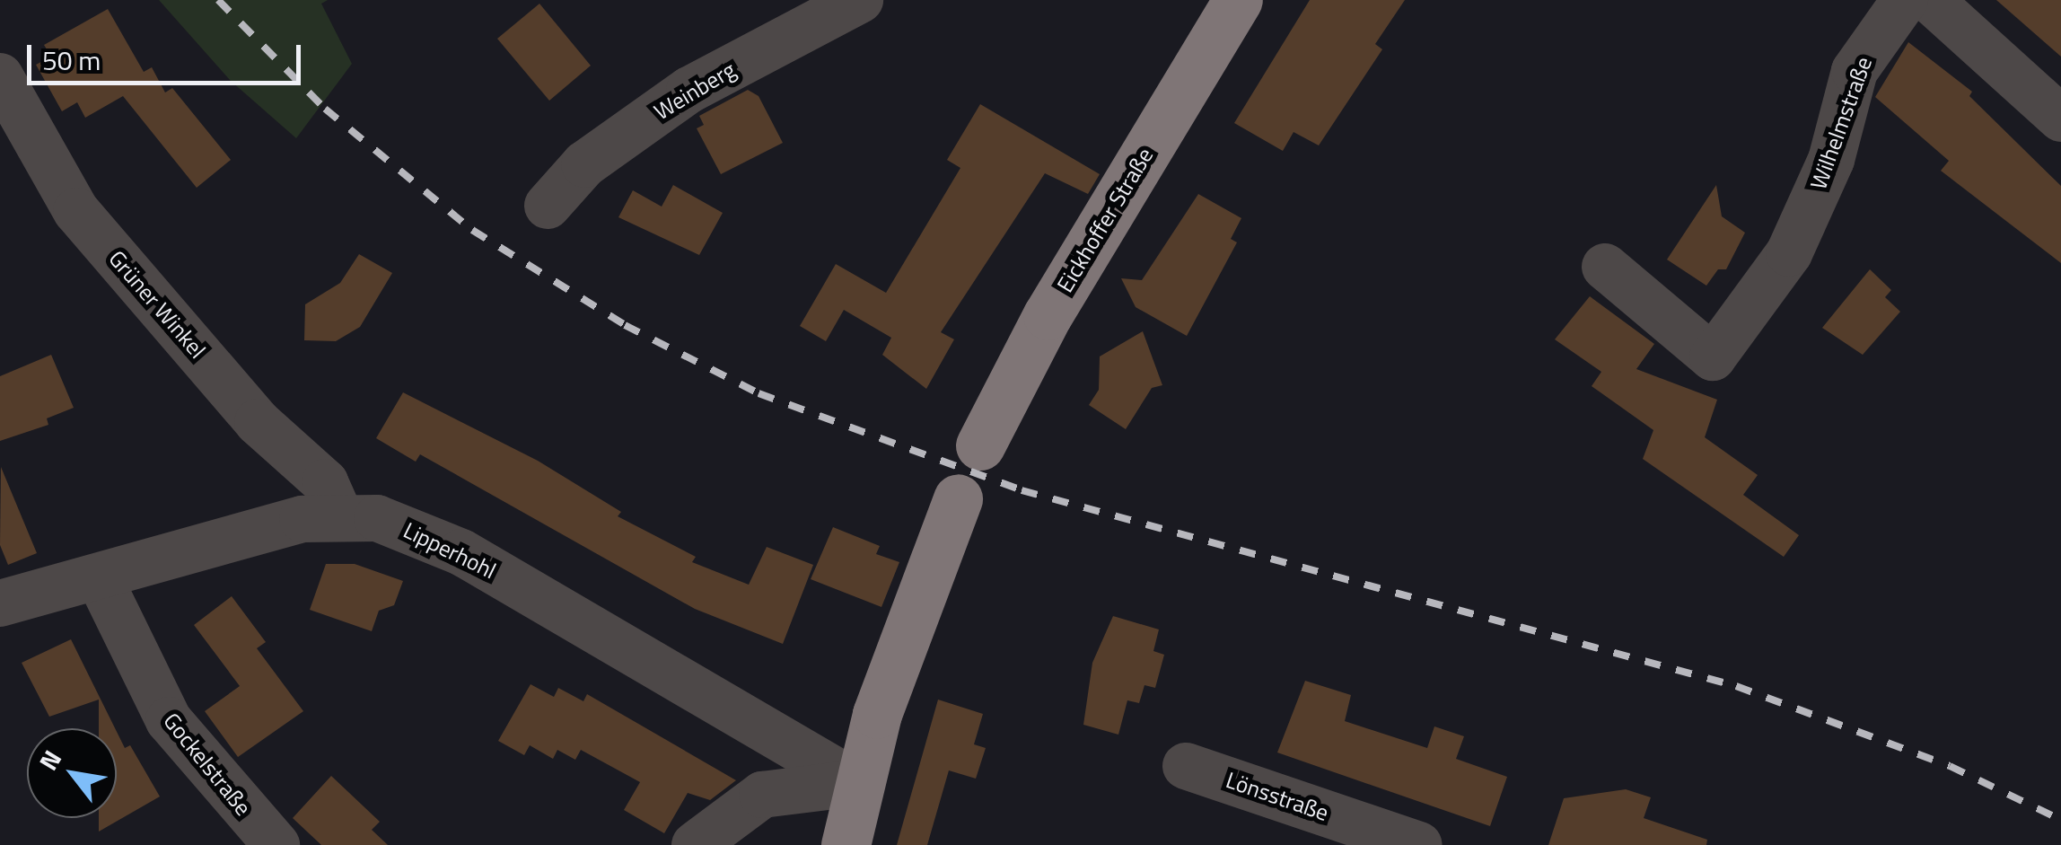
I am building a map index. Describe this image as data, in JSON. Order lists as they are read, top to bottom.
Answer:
{
  "streets": {
    "main road": ["Eickhoffer Straße"],
    "street": [
      "Weinberg",
      "Wilhelmstraße",
      "Grüner Winkel",
      "Lipperhohl",
      "Gockelstraße",
      "Lönsstraße"
    ]
  },
  "crossings": [
    ["Grüner Winkel", "Lipperhohl"],
    ["Lipperhohl", "Gockelstraße"]
  ],
  "scale_bar": "50 m",
  "north": "top left"
}
